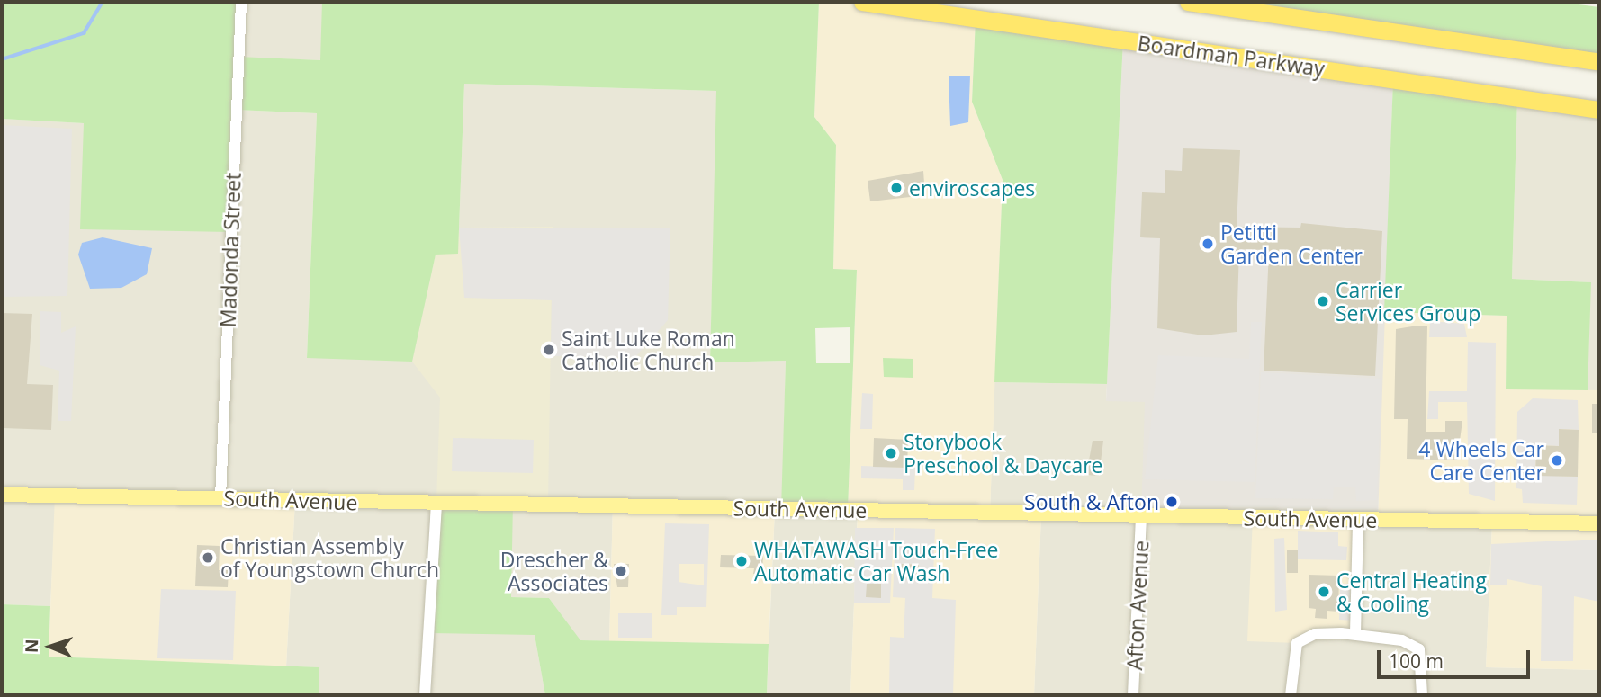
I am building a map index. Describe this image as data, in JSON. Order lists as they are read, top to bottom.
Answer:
{
  "streets": {
    "highway": ["Boardman Parkway"],
    "main road": ["South Avenue"],
    "street": ["Madonda Street", "Afton Avenue"]
  },
  "crossings": [
    ["Madonda Street", "South Avenue"],
    ["South Avenue", "Afton Avenue"]
  ],
  "places": [
    "enviroscapes",
    "Petitti Garden Center",
    "Carrier Services Group",
    "Saint Luke Roman Catholic Church",
    "Storybook Preschool & Daycare",
    "4 Wheels Car Care Center",
    "South & Afton",
    "Christian Assembly of Youngstown Church",
    "WHATAWASH Touch-Free Automatic Car Wash",
    "Drescher & Associates",
    "Central Heating & Cooling"
  ],
  "scale_bar": "100 m",
  "north": "left"
}
